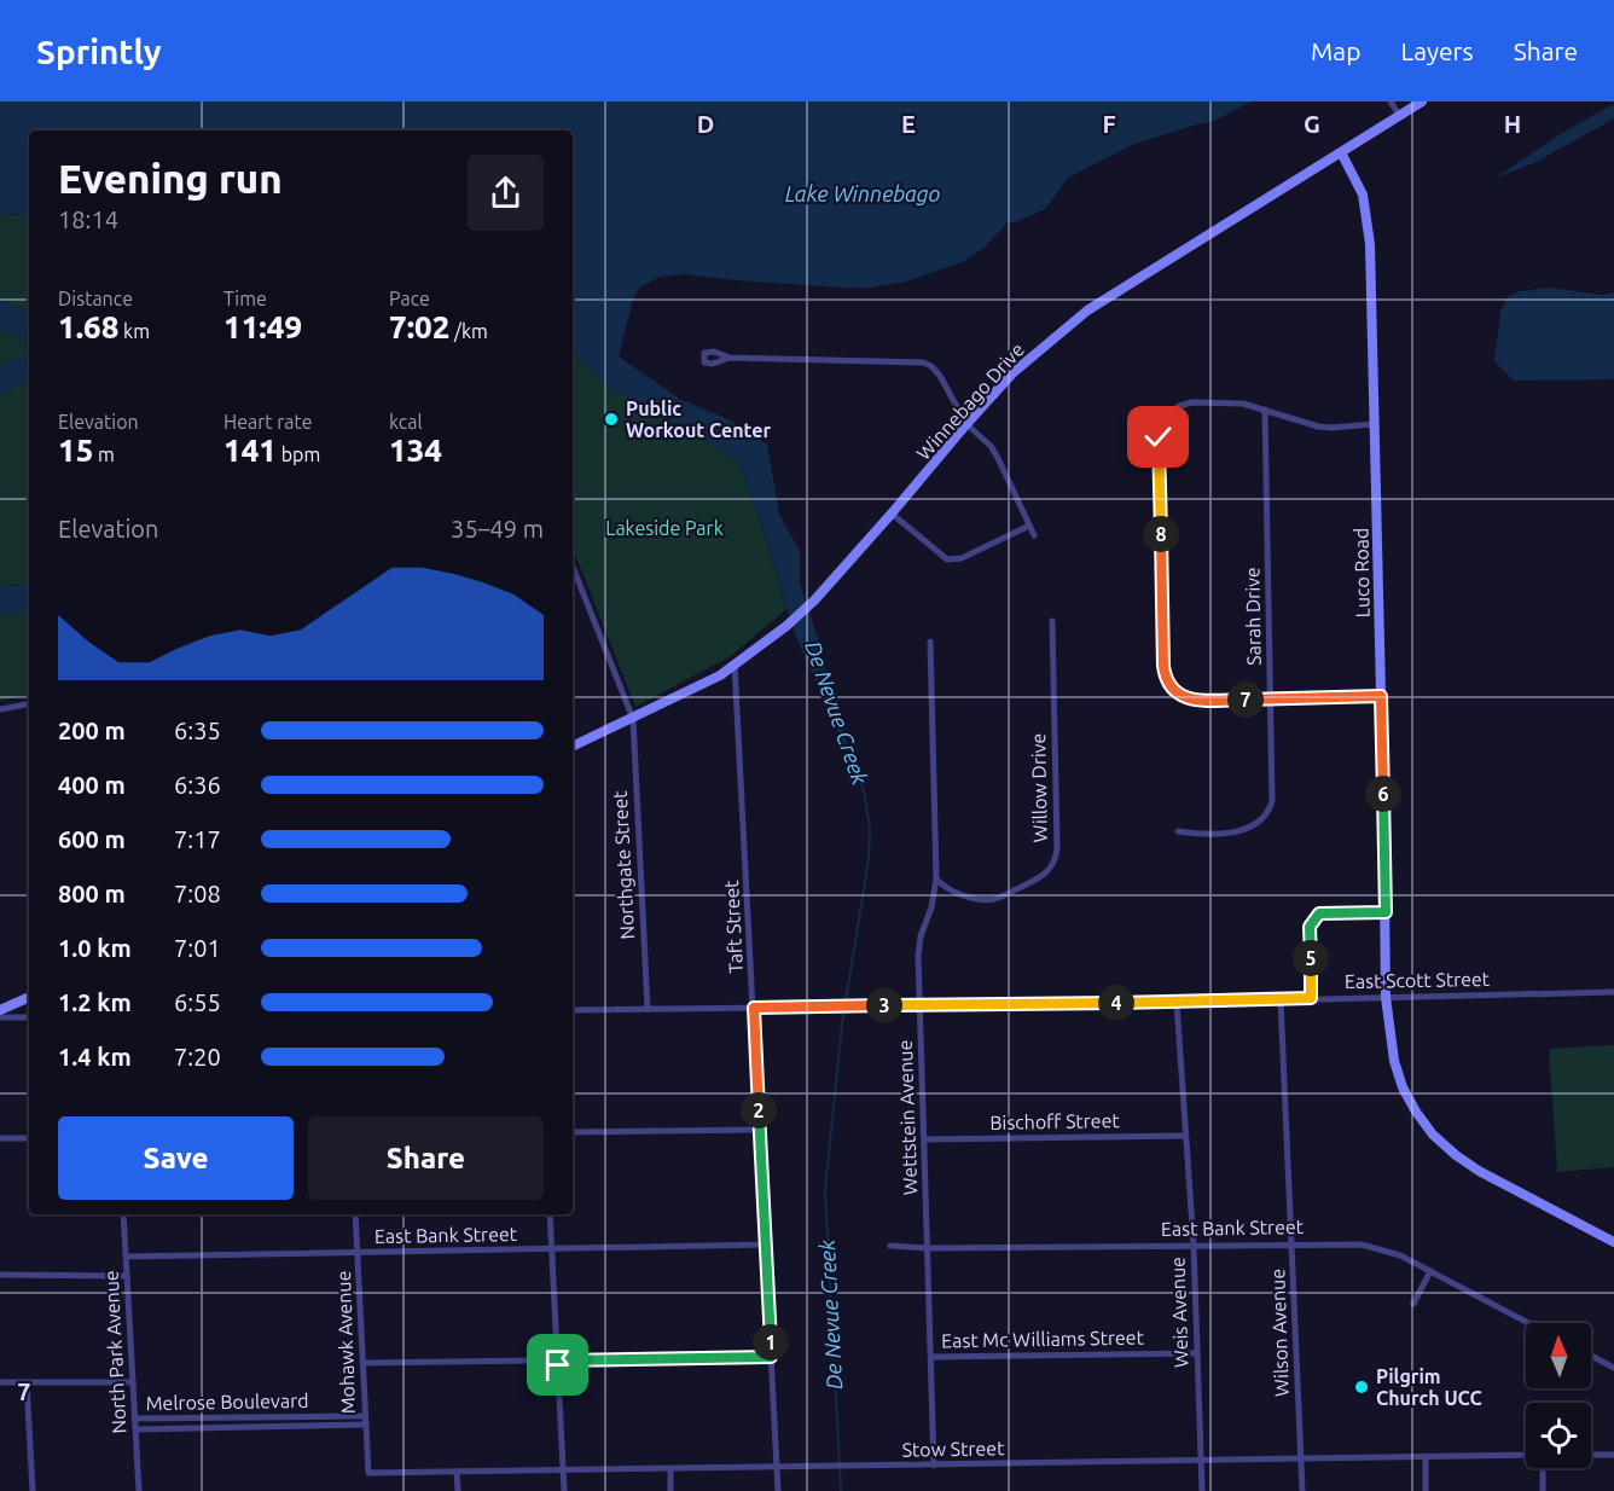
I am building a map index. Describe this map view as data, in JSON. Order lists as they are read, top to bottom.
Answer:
{
  "streets": {
    "street": [
      "Winnebago Drive",
      "Luco Road",
      "Sarah Drive",
      "Willow Drive",
      "Northgate Street",
      "Taft Street",
      "East Scott Street",
      "Wettstein Avenue",
      "Bischoff Street",
      "East Bank Street",
      "Weis Avenue",
      "Wilson Avenue",
      "East Mc Williams Street",
      "Mohawk Avenue",
      "North Park Avenue",
      "Melrose Boulevard",
      "Stow Street"
    ]
  },
  "crossings": [
    ["Winnebago Drive", "Luco Road"],
    ["Winnebago Drive", "Northgate Street"],
    ["Winnebago Drive", "Taft Street"],
    ["Luco Road", "East Scott Street"],
    ["Willow Drive", "Wettstein Avenue"],
    ["Northgate Street", "East Scott Street"],
    ["Taft Street", "East Scott Street"],
    ["Taft Street", "East Bank Street"],
    ["Taft Street", "Stow Street"],
    ["East Scott Street", "Wettstein Avenue"],
    ["East Scott Street", "Weis Avenue"],
    ["East Scott Street", "Wilson Avenue"],
    ["Wettstein Avenue", "Bischoff Street"],
    ["Wettstein Avenue", "East Bank Street"],
    ["Wettstein Avenue", "East Mc Williams Street"],
    ["Wettstein Avenue", "Stow Street"],
    ["Bischoff Street", "Weis Avenue"],
    ["East Bank Street", "Weis Avenue"],
    ["East Bank Street", "Wilson Avenue"],
    ["East Bank Street", "Mohawk Avenue"],
    ["East Bank Street", "North Park Avenue"],
    ["Weis Avenue", "East Mc Williams Street"],
    ["Weis Avenue", "Stow Street"],
    ["Wilson Avenue", "Stow Street"],
    ["Mohawk Avenue", "Melrose Boulevard"],
    ["Mohawk Avenue", "Stow Street"],
    ["North Park Avenue", "Melrose Boulevard"]
  ],
  "water": ["Lake Winnebago", "De Nevue Creek"],
  "parks": ["Lakeside Park"],
  "places": ["Public Workout Center", "Pilgrim Church UCC"],
  "north": "top",
  "page": {
    "header": "Sprintly",
    "nav": ["Map", "Layers", "Share"],
    "heading": ["Evening run", "18:14"],
    "stats": [
      ["Distance", "1.68 km"],
      ["Time", "11:49"],
      ["Pace", "7:02 /km"],
      ["Elevation", "15 m"],
      ["Heart rate", "141 bpm"],
      ["kcal", "134"]
    ],
    "chart": ["Elevation", "35–49 m"],
    "pins": [
      "8",
      "7",
      "6",
      "5",
      "4",
      "3",
      "2",
      "1"
    ],
    "list": [
      {
        "name": "200 m",
        "note": "6:35"
      },
      {
        "name": "400 m",
        "note": "6:36"
      },
      {
        "name": "600 m",
        "note": "7:17"
      },
      {
        "name": "800 m",
        "note": "7:08"
      },
      {
        "name": "1.0 km",
        "note": "7:01"
      },
      {
        "name": "1.2 km",
        "note": "6:55"
      },
      {
        "name": "1.4 km",
        "note": "7:20"
      }
    ],
    "buttons": ["Save", "Share"]
  },
  "grid": {
    "columns": [
      "D",
      "E",
      "F",
      "G",
      "H"
    ],
    "rows": ["7"]
  }
}
